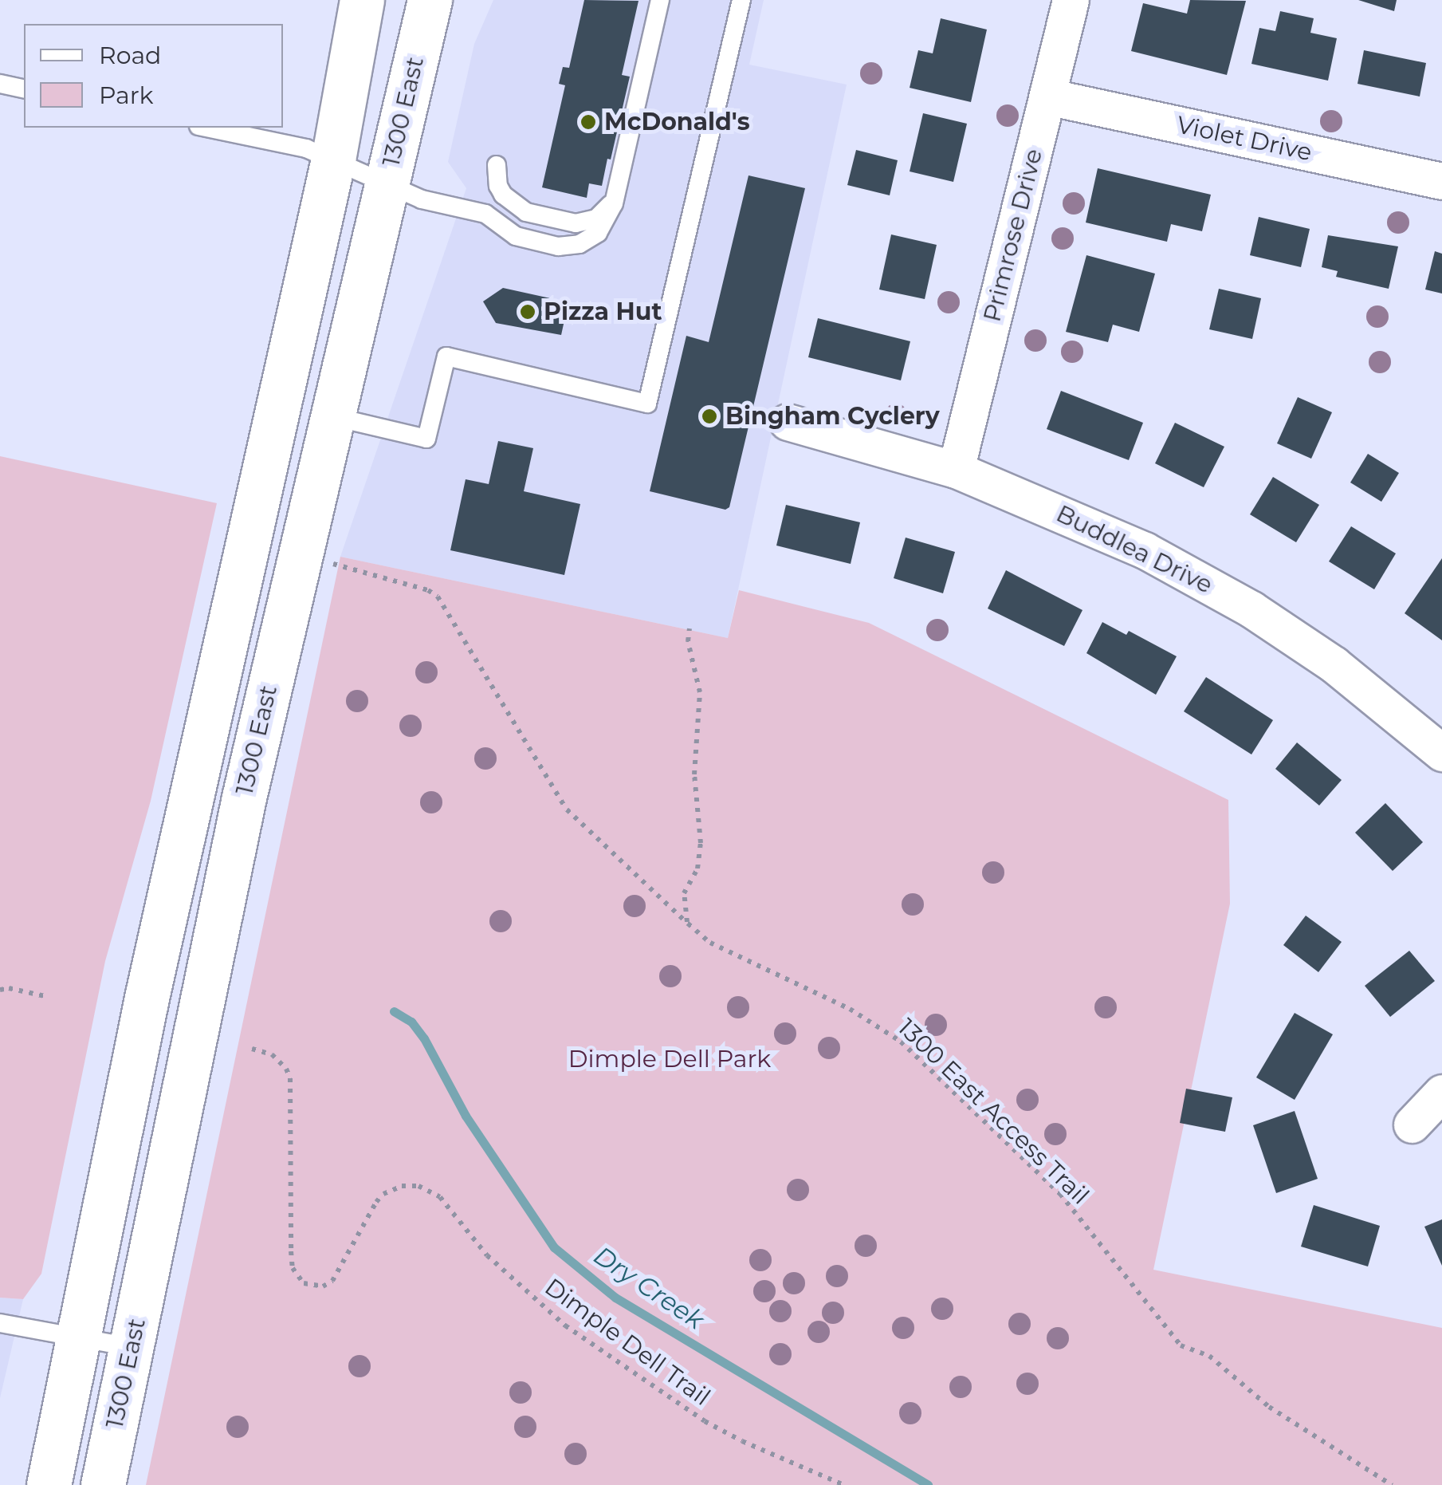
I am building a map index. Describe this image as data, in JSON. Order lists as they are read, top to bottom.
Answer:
{
  "streets": {
    "main road": ["1300 East"],
    "street": ["Violet Drive", "Primrose Drive", "Buddlea Drive"],
    "path": ["1300 East Access Trail", "Dimple Dell Trail"]
  },
  "crossings": [
    ["Violet Drive", "Primrose Drive"],
    ["Primrose Drive", "Buddlea Drive"]
  ],
  "water": ["Dry Creek"],
  "parks": ["Dimple Dell Park"],
  "places": ["McDonald's", "Pizza Hut", "Bingham Cyclery"],
  "legend": ["Road", "Park"]
}
